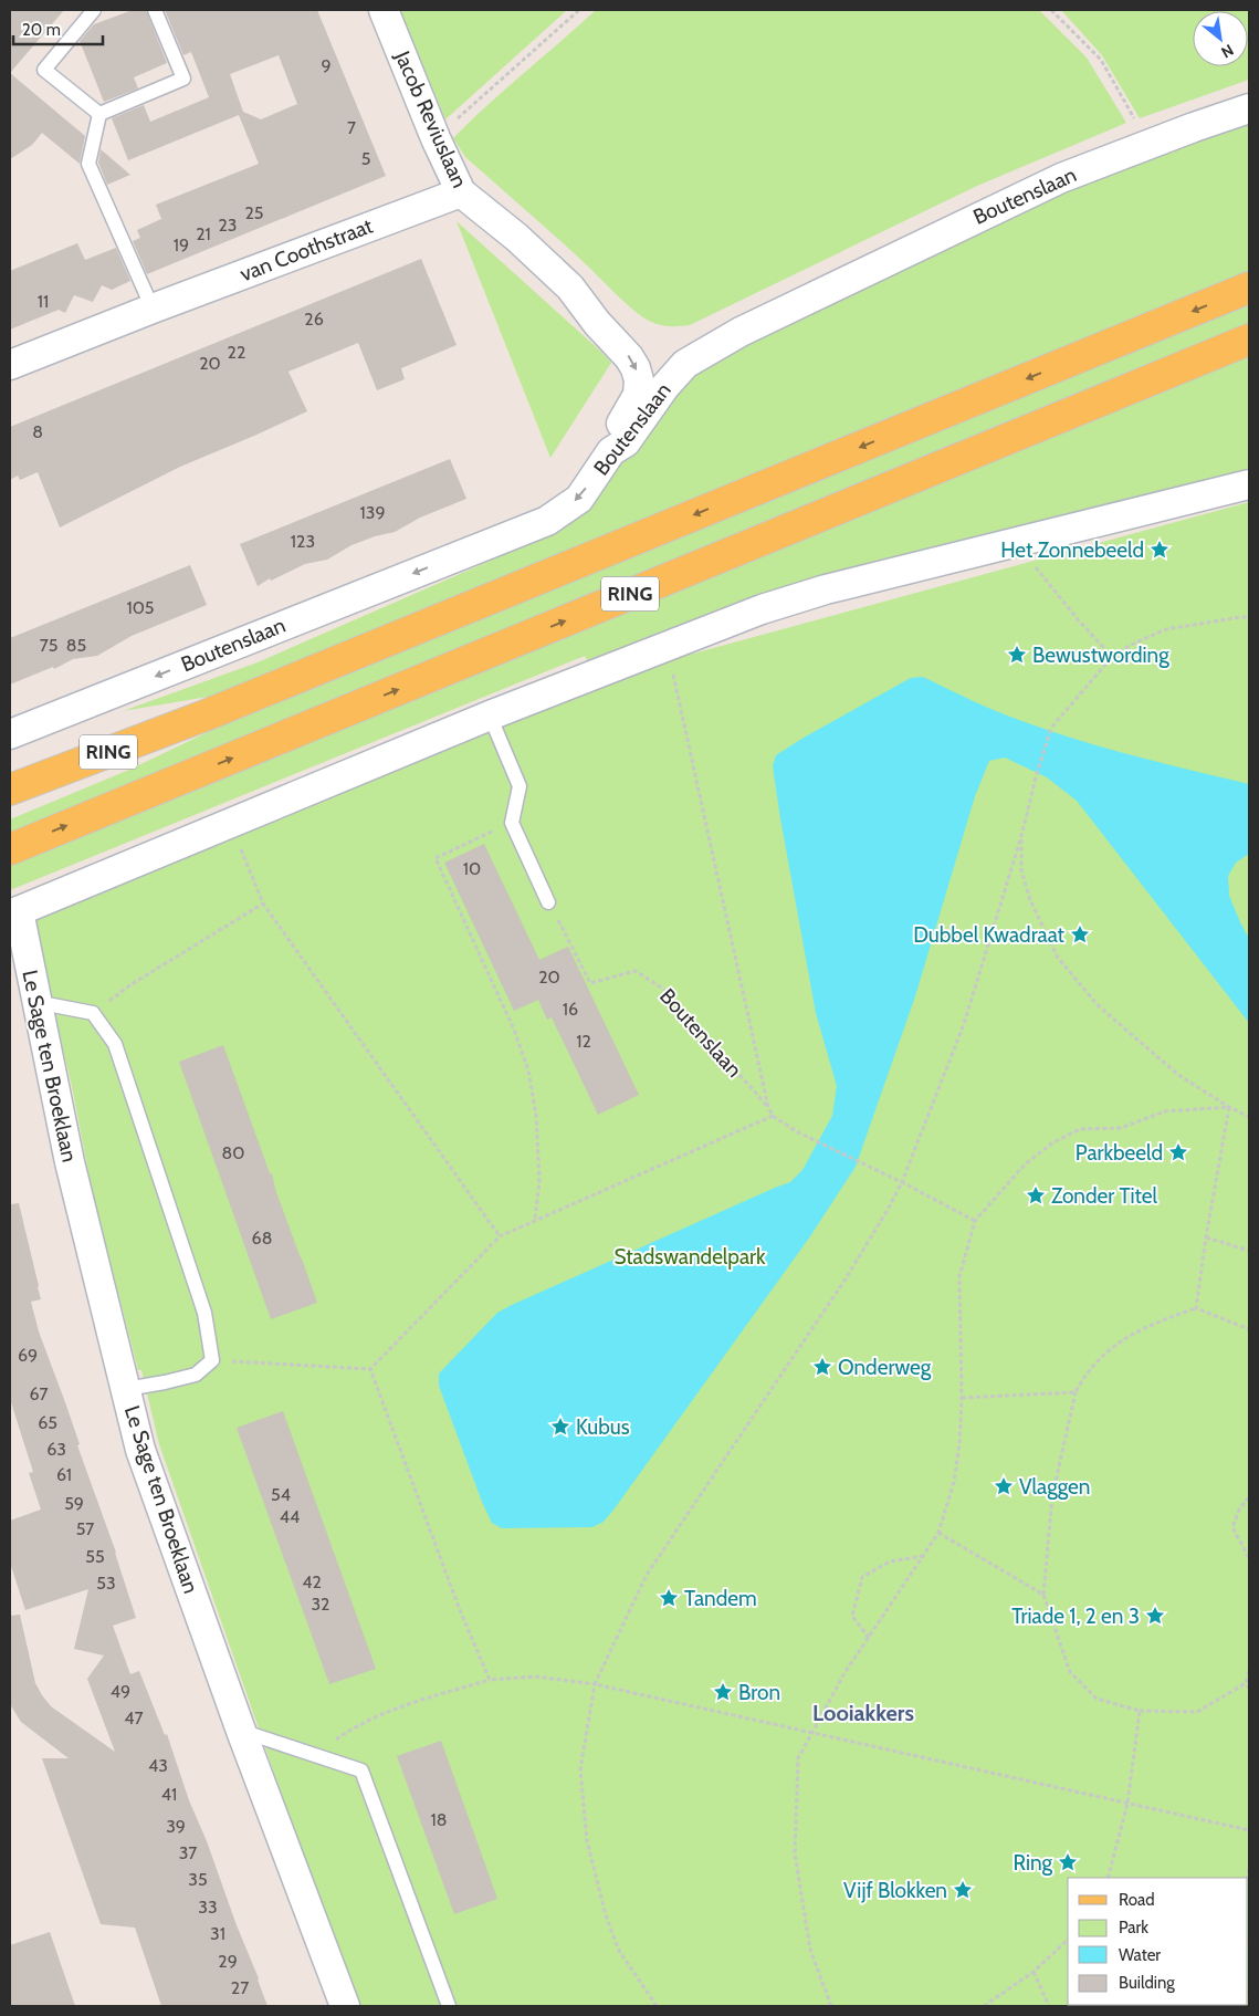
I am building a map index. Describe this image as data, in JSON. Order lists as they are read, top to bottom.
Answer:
{
  "streets": {
    "main road": ["RING"],
    "street": [
      "Jacob Reviuslaan",
      "Boutenslaan",
      "van Coothstraat",
      "Le Sage ten Broeklaan"
    ]
  },
  "crossings": [
    ["Jacob Reviuslaan", "Boutenslaan"],
    ["Jacob Reviuslaan", "van Coothstraat"]
  ],
  "one_way": ["Jacob Reviuslaan"],
  "districts": ["Looiakkers"],
  "parks": ["Stadswandelpark"],
  "places": {
    "place": [
      "Het Zonnebeeld",
      "Bewustwording",
      "Dubbel Kwadraat",
      "Parkbeeld",
      "Zonder Titel",
      "Onderweg",
      "Kubus",
      "Vlaggen",
      "Tandem",
      "Triade 1, 2 en 3",
      "Bron",
      "Ring",
      "Vijf Blokken"
    ]
  },
  "house_numbers": [
    "9",
    "7",
    "5",
    "25",
    "23",
    "21",
    "19",
    "11",
    "26",
    "22",
    "20",
    "8",
    "139",
    "123",
    "105",
    "75",
    "85",
    "10",
    "20",
    "16",
    "12",
    "80",
    "68",
    "69",
    "67",
    "65",
    "63",
    "61",
    "54",
    "59",
    "44",
    "57",
    "55",
    "42",
    "53",
    "32",
    "49",
    "47",
    "43",
    "41",
    "18",
    "39",
    "37",
    "35",
    "33",
    "31",
    "29",
    "27"
  ],
  "legend": [
    "Road",
    "Park",
    "Water",
    "Building"
  ],
  "scale_bar": "20 m",
  "north": "bottom right"
}
